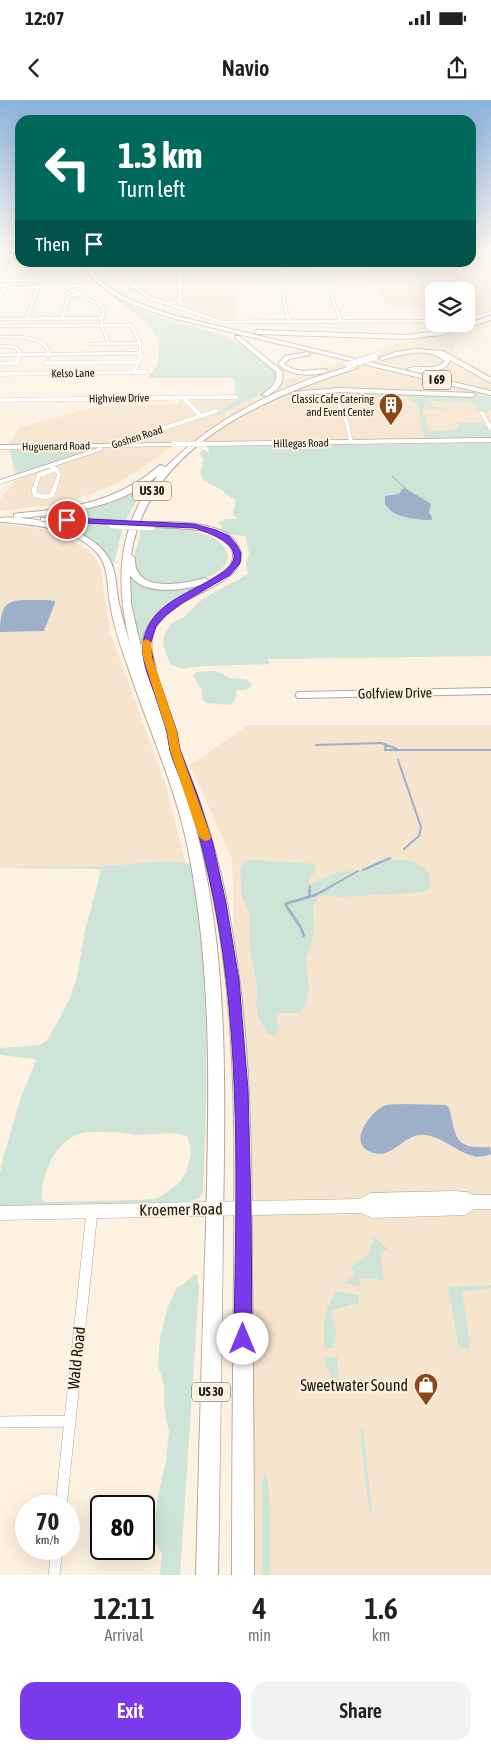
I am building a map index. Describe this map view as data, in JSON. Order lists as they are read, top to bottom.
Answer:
{
  "streets": {
    "highway": ["I 69", "US 30"],
    "main road": [
      "Goshen Road",
      "Hillegas Road",
      "Huguenard Road",
      "Kroemer Road"
    ],
    "street": [
      "Kelso Lane",
      "Highview Drive",
      "Golfview Drive",
      "Wald Road"
    ]
  },
  "crossings": [
    ["I 69", "US 30"],
    ["Goshen Road", "Hillegas Road"],
    ["Goshen Road", "Huguenard Road"],
    ["Hillegas Road", "Huguenard Road"],
    ["US 30", "Kroemer Road"],
    ["Kroemer Road", "Wald Road"]
  ],
  "places": {
    "building": ["Classic Cafe Catering and Event Center"],
    "shop": ["Sweetwater Sound"]
  },
  "page": {
    "status": "12:07",
    "header": "Navio",
    "turn": ["1.3 km", "Turn left"],
    "then": "Then",
    "speed": "70 km/h",
    "limit": "80",
    "eta": [
      "12:11",
      "Arrival",
      "4",
      "min",
      "1.6",
      "km"
    ],
    "buttons": ["Exit", "Share"]
  }
}
